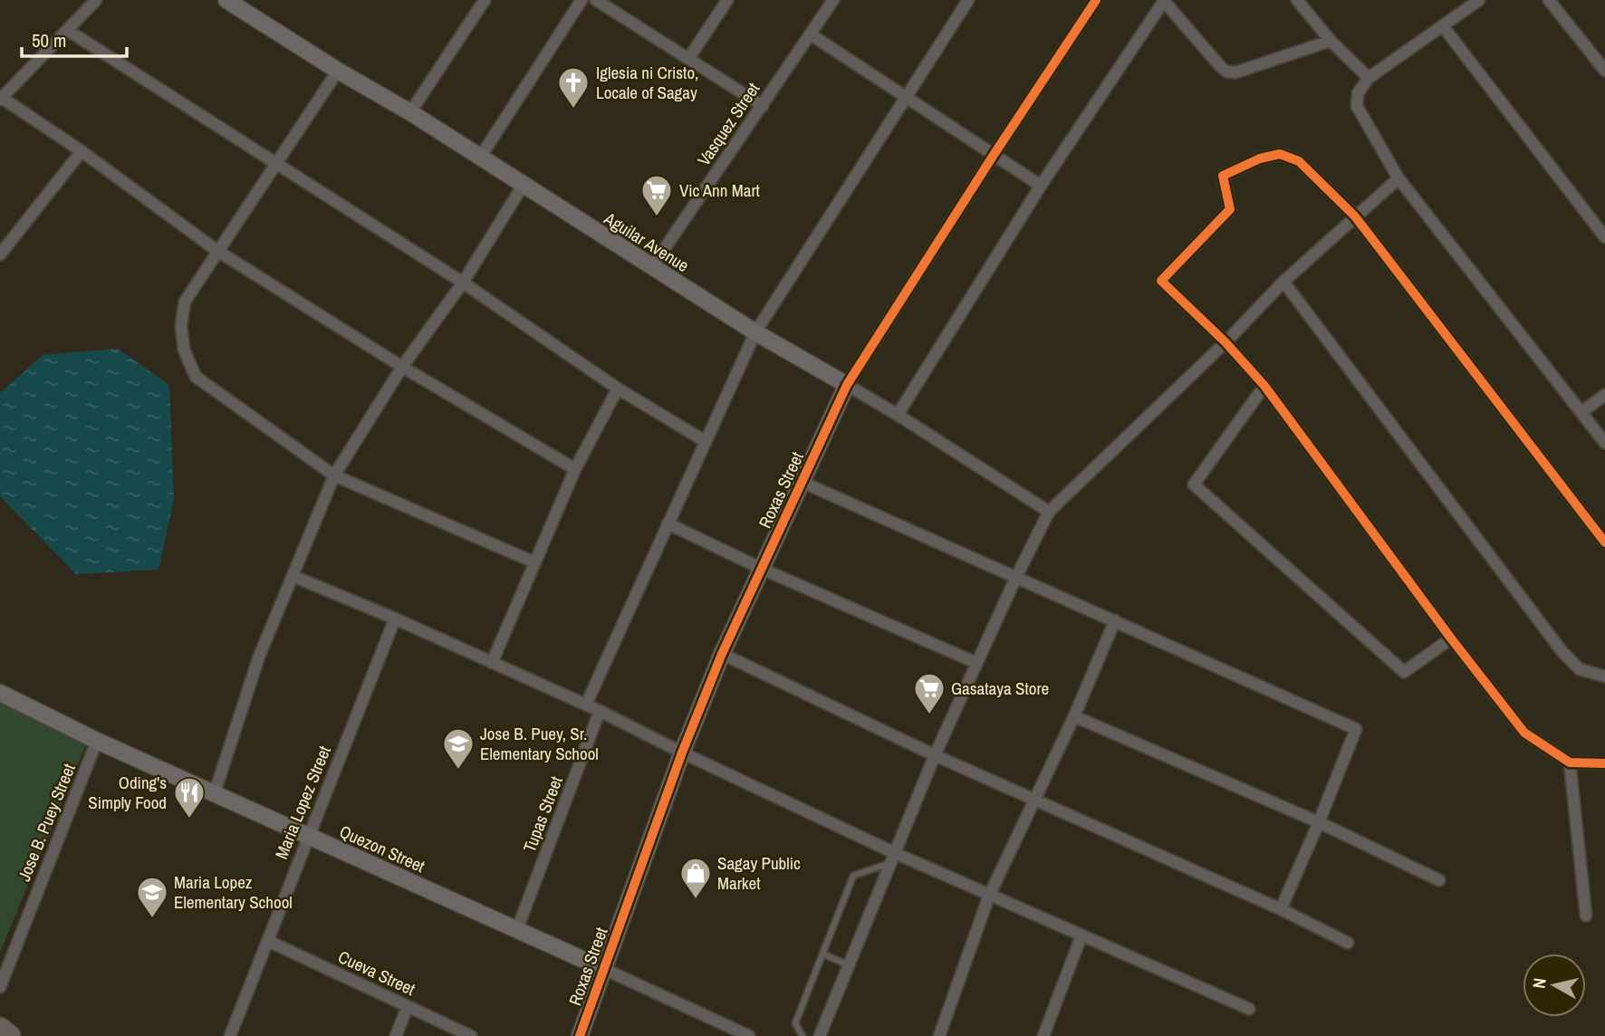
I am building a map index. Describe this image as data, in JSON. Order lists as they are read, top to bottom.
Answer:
{
  "streets": {
    "street": [
      "Vasquez Street",
      "Aguilar Avenue",
      "Roxas Street",
      "Maria Lopez Street",
      "Tupas Street",
      "Jose B. Puey Street",
      "Quezon Street",
      "Cueva Street"
    ]
  },
  "crossings": [
    ["Vasquez Street", "Aguilar Avenue"],
    ["Aguilar Avenue", "Roxas Street"],
    ["Roxas Street", "Quezon Street"],
    ["Maria Lopez Street", "Quezon Street"],
    ["Maria Lopez Street", "Cueva Street"],
    ["Tupas Street", "Quezon Street"],
    ["Jose B. Puey Street", "Quezon Street"]
  ],
  "places": {
    "church": ["Iglesia ni Cristo, Locale of Sagay"],
    "supermarket": ["Vic Ann Mart", "Gasataya Store"],
    "school or university": ["Jose B. Puey, Sr. Elementary School", "Maria Lopez Elementary School"],
    "restaurant": ["Oding's Simply Food"],
    "shop": ["Sagay Public Market"]
  },
  "scale_bar": "50 m",
  "north": "left"
}
